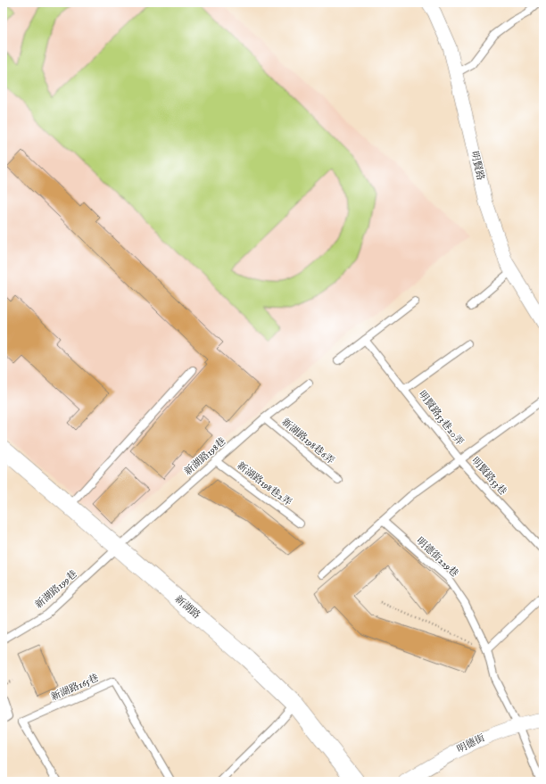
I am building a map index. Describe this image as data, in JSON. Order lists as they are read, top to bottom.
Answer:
{
  "streets": {
    "street": ["明賢路", "新湖路", "明德街"],
    "lane": [
      "明賢路53巷20弄",
      "新湖路198巷6弄",
      "新湖路198巷",
      "明賢路53巷",
      "新湖路198巷2弄",
      "明德街229巷",
      "新湖路199巷",
      "新湖路165巷"
    ]
  },
  "crossings": [
    ["明賢路53巷20弄", "明賢路53巷"],
    ["新湖路198巷6弄", "新湖路198巷"],
    ["新湖路198巷", "新湖路198巷2弄"],
    ["新湖路198巷", "新湖路199巷"],
    ["新湖路198巷", "新湖路"],
    ["明德街229巷", "明德街"],
    ["新湖路199巷", "新湖路"]
  ]
}
